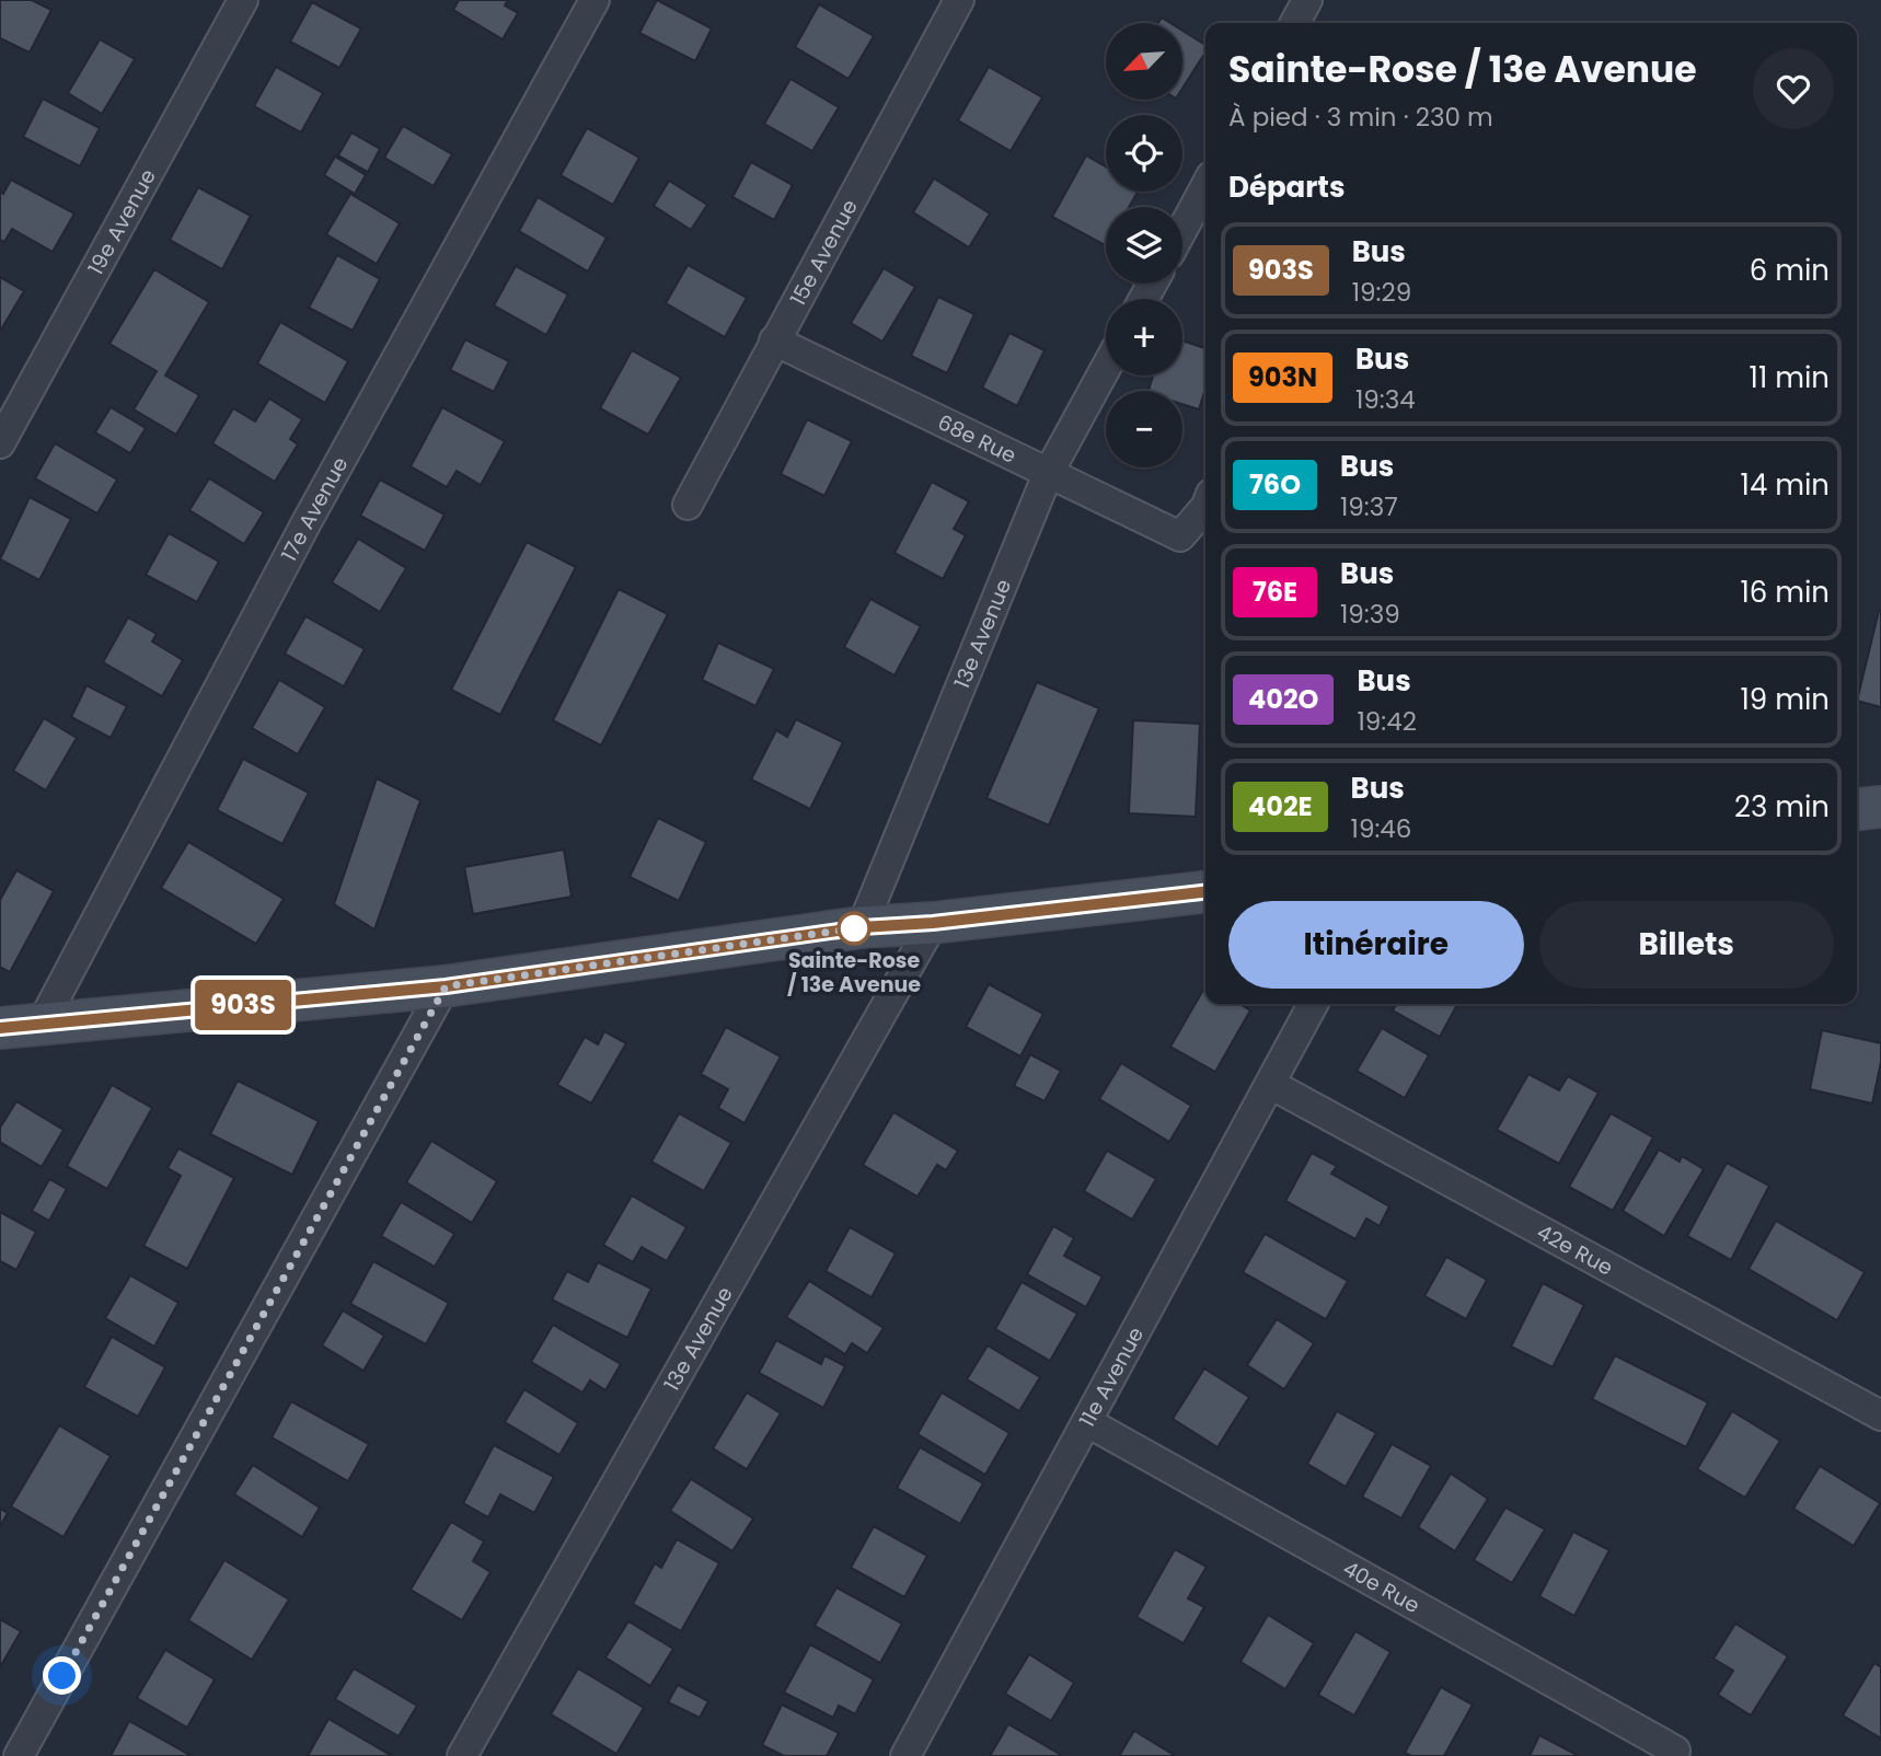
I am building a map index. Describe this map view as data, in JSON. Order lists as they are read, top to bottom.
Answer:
{
  "streets": {
    "street": [
      "19e Avenue",
      "15e Avenue",
      "68e Rue",
      "17e Avenue",
      "13e Avenue",
      "42e Rue",
      "11e Avenue",
      "40e Rue"
    ]
  },
  "crossings": [
    ["15e Avenue", "68e Rue"],
    ["68e Rue", "13e Avenue"],
    ["42e Rue", "11e Avenue"],
    ["11e Avenue", "40e Rue"]
  ],
  "places": ["Sainte-Rose / 13e Avenue"],
  "lines": ["bus line 903S"],
  "north": "bottom left",
  "page": {
    "on_map": "903S",
    "map_buttons": ["+", "−"],
    "heading": [
      ["Sainte-Rose / 13e Avenue", "À pied · 3 min · 230 m"],
      "Départs"
    ],
    "list": [
      {
        "mark": "903S",
        "name": "Bus",
        "note": "19:29",
        "value": "6 min"
      },
      {
        "mark": "903N",
        "name": "Bus",
        "note": "19:34",
        "value": "11 min"
      },
      {
        "mark": "76O",
        "name": "Bus",
        "note": "19:37",
        "value": "14 min"
      },
      {
        "mark": "76E",
        "name": "Bus",
        "note": "19:39",
        "value": "16 min"
      },
      {
        "mark": "402O",
        "name": "Bus",
        "note": "19:42",
        "value": "19 min"
      },
      {
        "mark": "402E",
        "name": "Bus",
        "note": "19:46",
        "value": "23 min"
      }
    ],
    "buttons": ["Itinéraire", "Billets"]
  }
}
